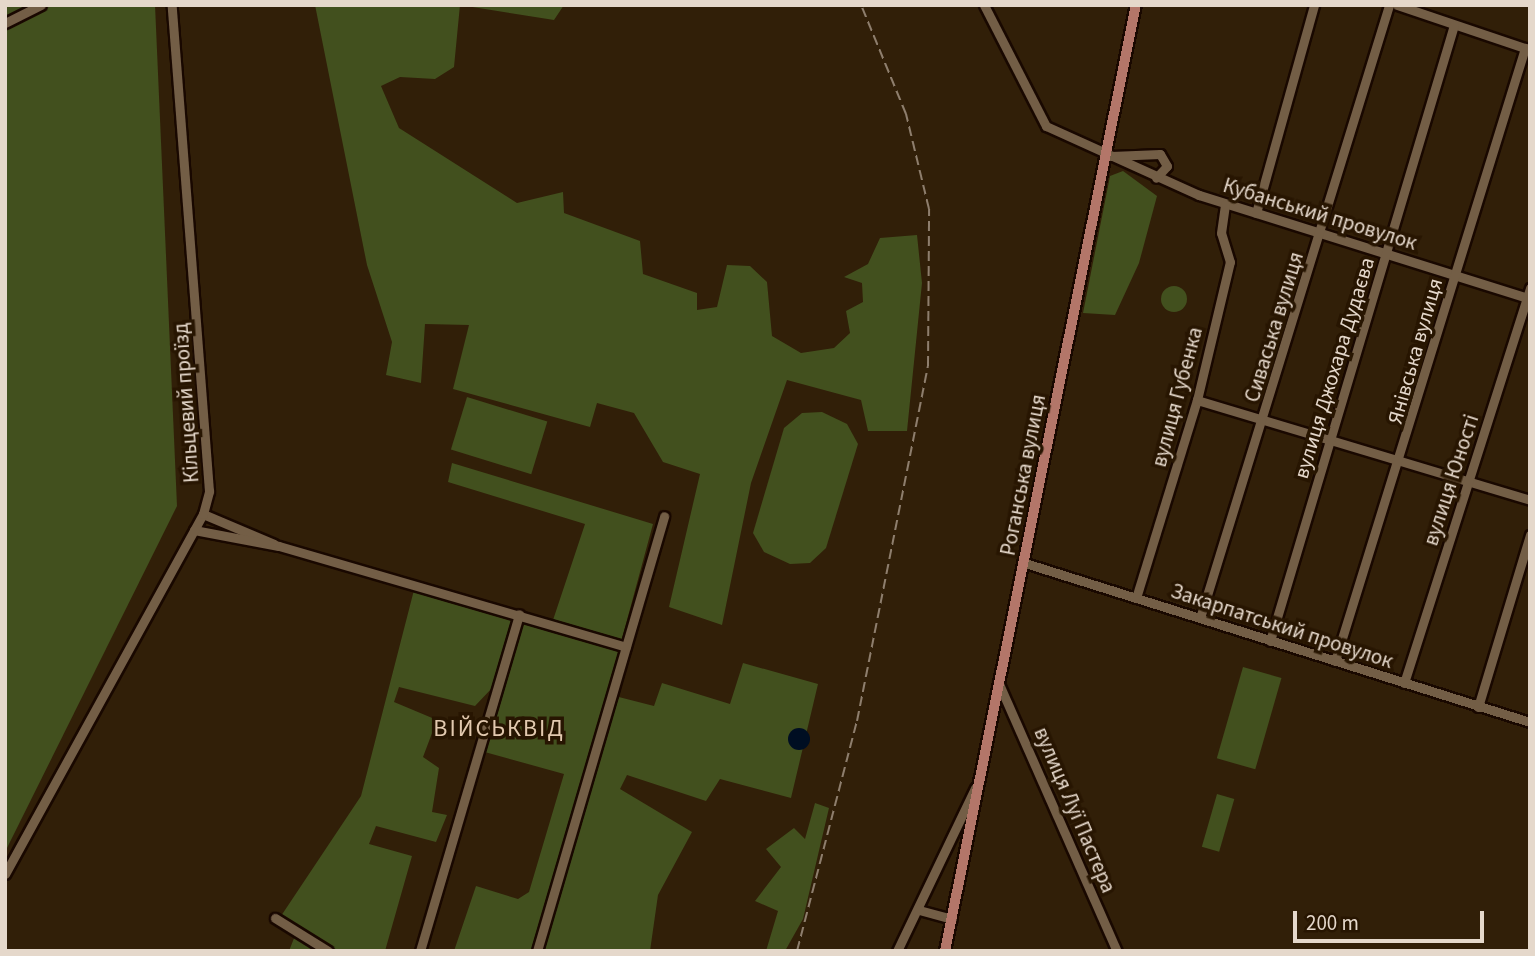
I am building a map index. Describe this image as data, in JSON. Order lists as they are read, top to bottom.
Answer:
{
  "streets": {
    "main road": ["Роганська вулиця"],
    "street": [
      "Кубанський провулок",
      "Сиваська вулиця",
      "Янівська вулиця",
      "вулиця Джохара Дудаєва",
      "вулиця Губенка",
      "Кільцевий проїзд",
      "вулиця Юності",
      "Закарпатський провулок",
      "вулиця Луї Пастера"
    ]
  },
  "crossings": [
    ["Кубанський провулок", "Сиваська вулиця"],
    ["Кубанський провулок", "Янівська вулиця"],
    ["Кубанський провулок", "вулиця Джохара Дудаєва"],
    ["Кубанський провулок", "вулиця Губенка"],
    ["Кубанський провулок", "Роганська вулиця"],
    ["Кубанський провулок", "вулиця Юності"],
    ["Сиваська вулиця", "Закарпатський провулок"],
    ["Янівська вулиця", "Закарпатський провулок"],
    ["вулиця Джохара Дудаєва", "Закарпатський провулок"],
    ["вулиця Губенка", "Закарпатський провулок"],
    ["Роганська вулиця", "Закарпатський провулок"],
    ["Роганська вулиця", "вулиця Луї Пастера"],
    ["вулиця Юності", "Закарпатський провулок"]
  ],
  "districts": ["ВІЙСЬКВІД"],
  "scale_bar": "200 m"
}
